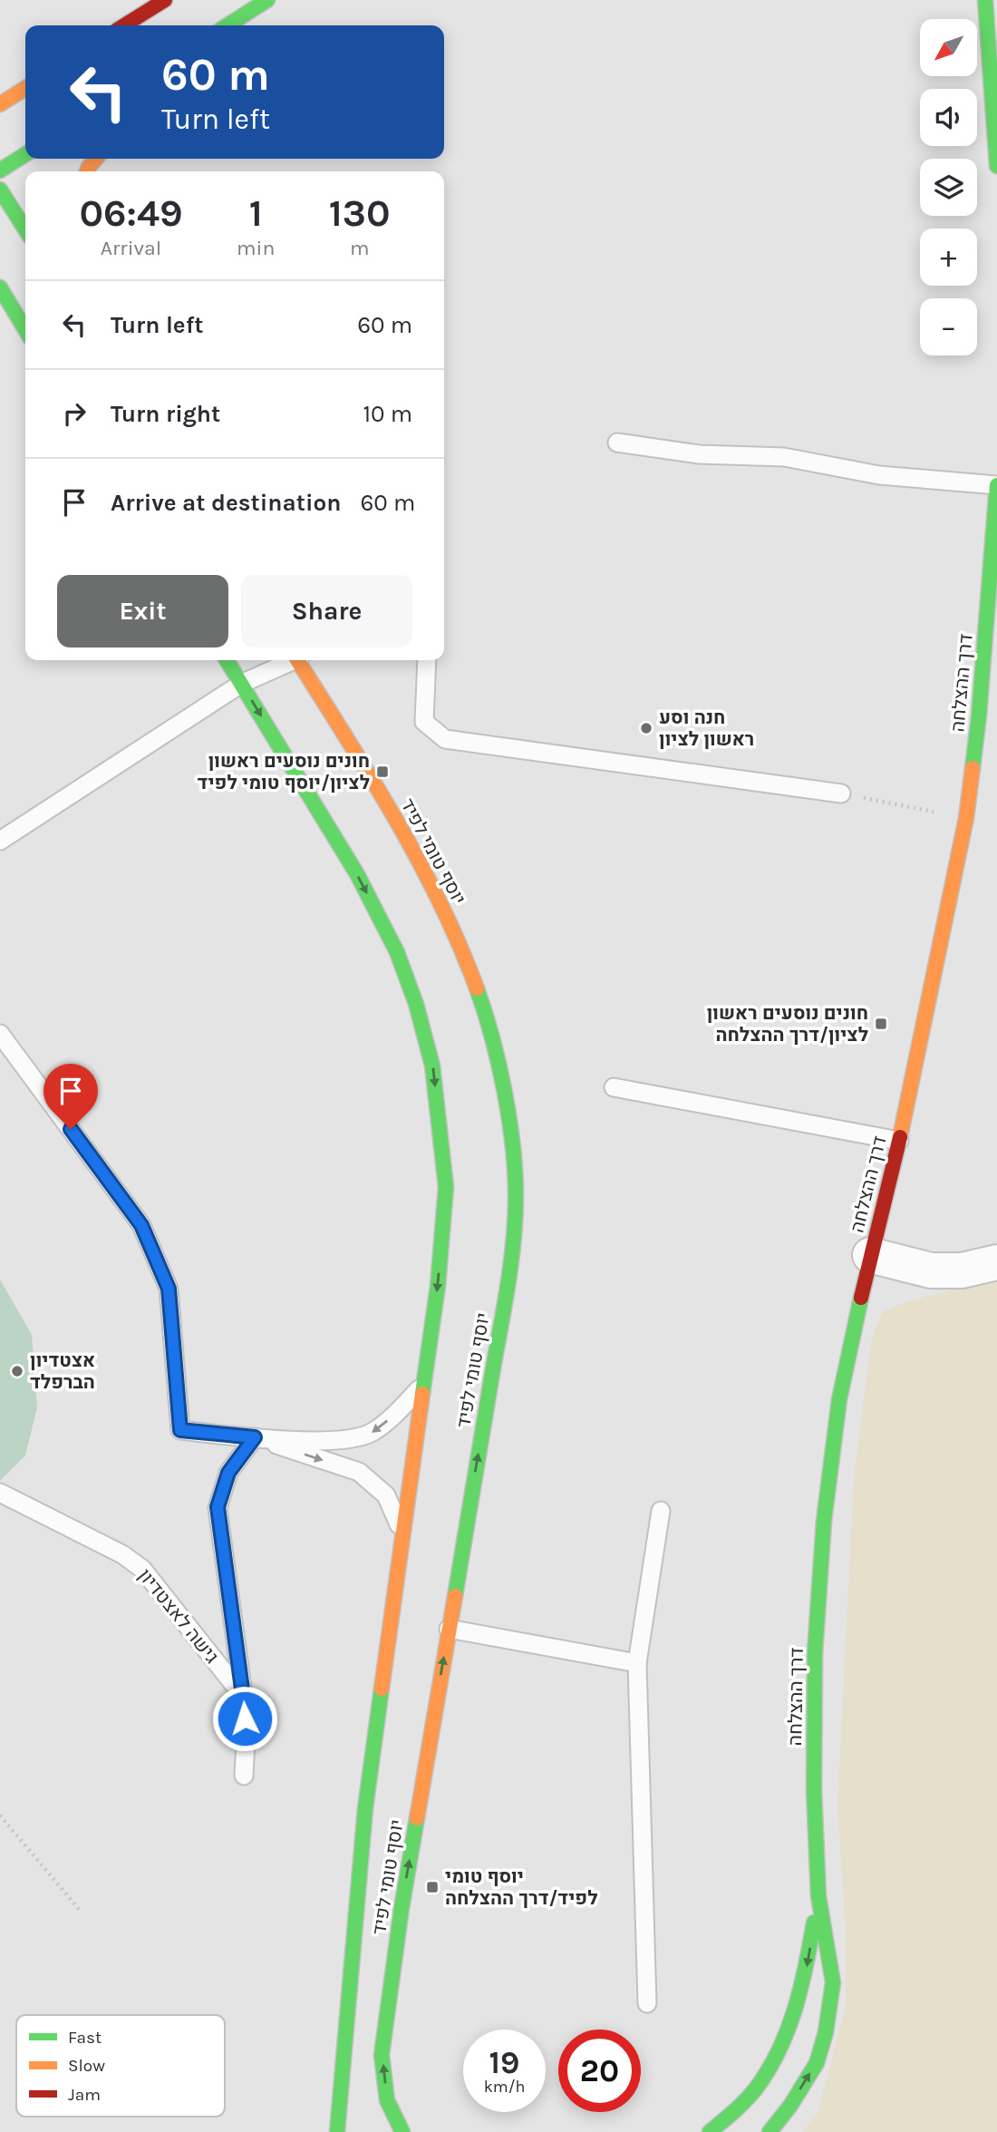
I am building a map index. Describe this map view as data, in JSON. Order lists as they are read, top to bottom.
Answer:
{
  "streets": {
    "street": ["דרך ההצלחה", "יוסף טומי לפיד"],
    "lane": ["גישה לאצטדיון"]
  },
  "places": {
    "other": ["חנה וסע ראשון לציון", "אצטדיון הברפלד"],
    "transit": ["חונים נוסעים ראשון לציון/יוסף טומי לפיד", "חונים נוסעים ראשון לציון/דרך ההצלחה", "יוסף טומי לפיד/דרך ההצלחה"]
  },
  "legend": ["Fast", "Slow", "Jam"],
  "north": "bottom left",
  "page": {
    "map_buttons": ["+", "−"],
    "turn": ["60 m", "Turn left"],
    "eta": [
      "06:49",
      "Arrival",
      "1",
      "min",
      "130",
      "m"
    ],
    "list": [
      {
        "name": "Turn left",
        "value": "60 m"
      },
      {
        "name": "Turn right",
        "value": "10 m"
      },
      {
        "name": "Arrive at destination",
        "value": "60 m"
      }
    ],
    "buttons": ["Exit", "Share"],
    "speed": "19 km/h",
    "limit": "20"
  }
}
